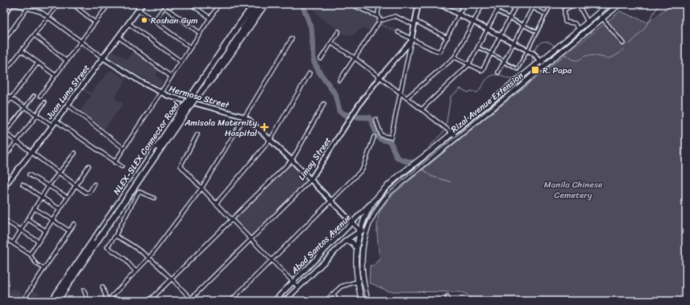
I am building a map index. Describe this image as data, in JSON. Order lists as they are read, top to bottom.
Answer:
{
  "streets": {
    "highway": ["NLEX-SLEX Connector Road"],
    "main road": ["Juan Luna Street", "Rizal Avenue Extension", "Abad Santos Avenue"],
    "street": ["Hermosa Street", "Limay Street"]
  },
  "crossings": [
    ["Juan Luna Street", "Hermosa Street"],
    ["Hermosa Street", "Rizal Avenue Extension"],
    ["Hermosa Street", "Limay Street"],
    ["Hermosa Street", "Abad Santos Avenue"],
    ["Rizal Avenue Extension", "Abad Santos Avenue"]
  ],
  "parks": ["Manila Chinese Cemetery"],
  "places": {
    "other": ["Roshan Gym"],
    "transit": ["R. Papa"],
    "health": ["Amisola Maternity Hospital"]
  }
}
